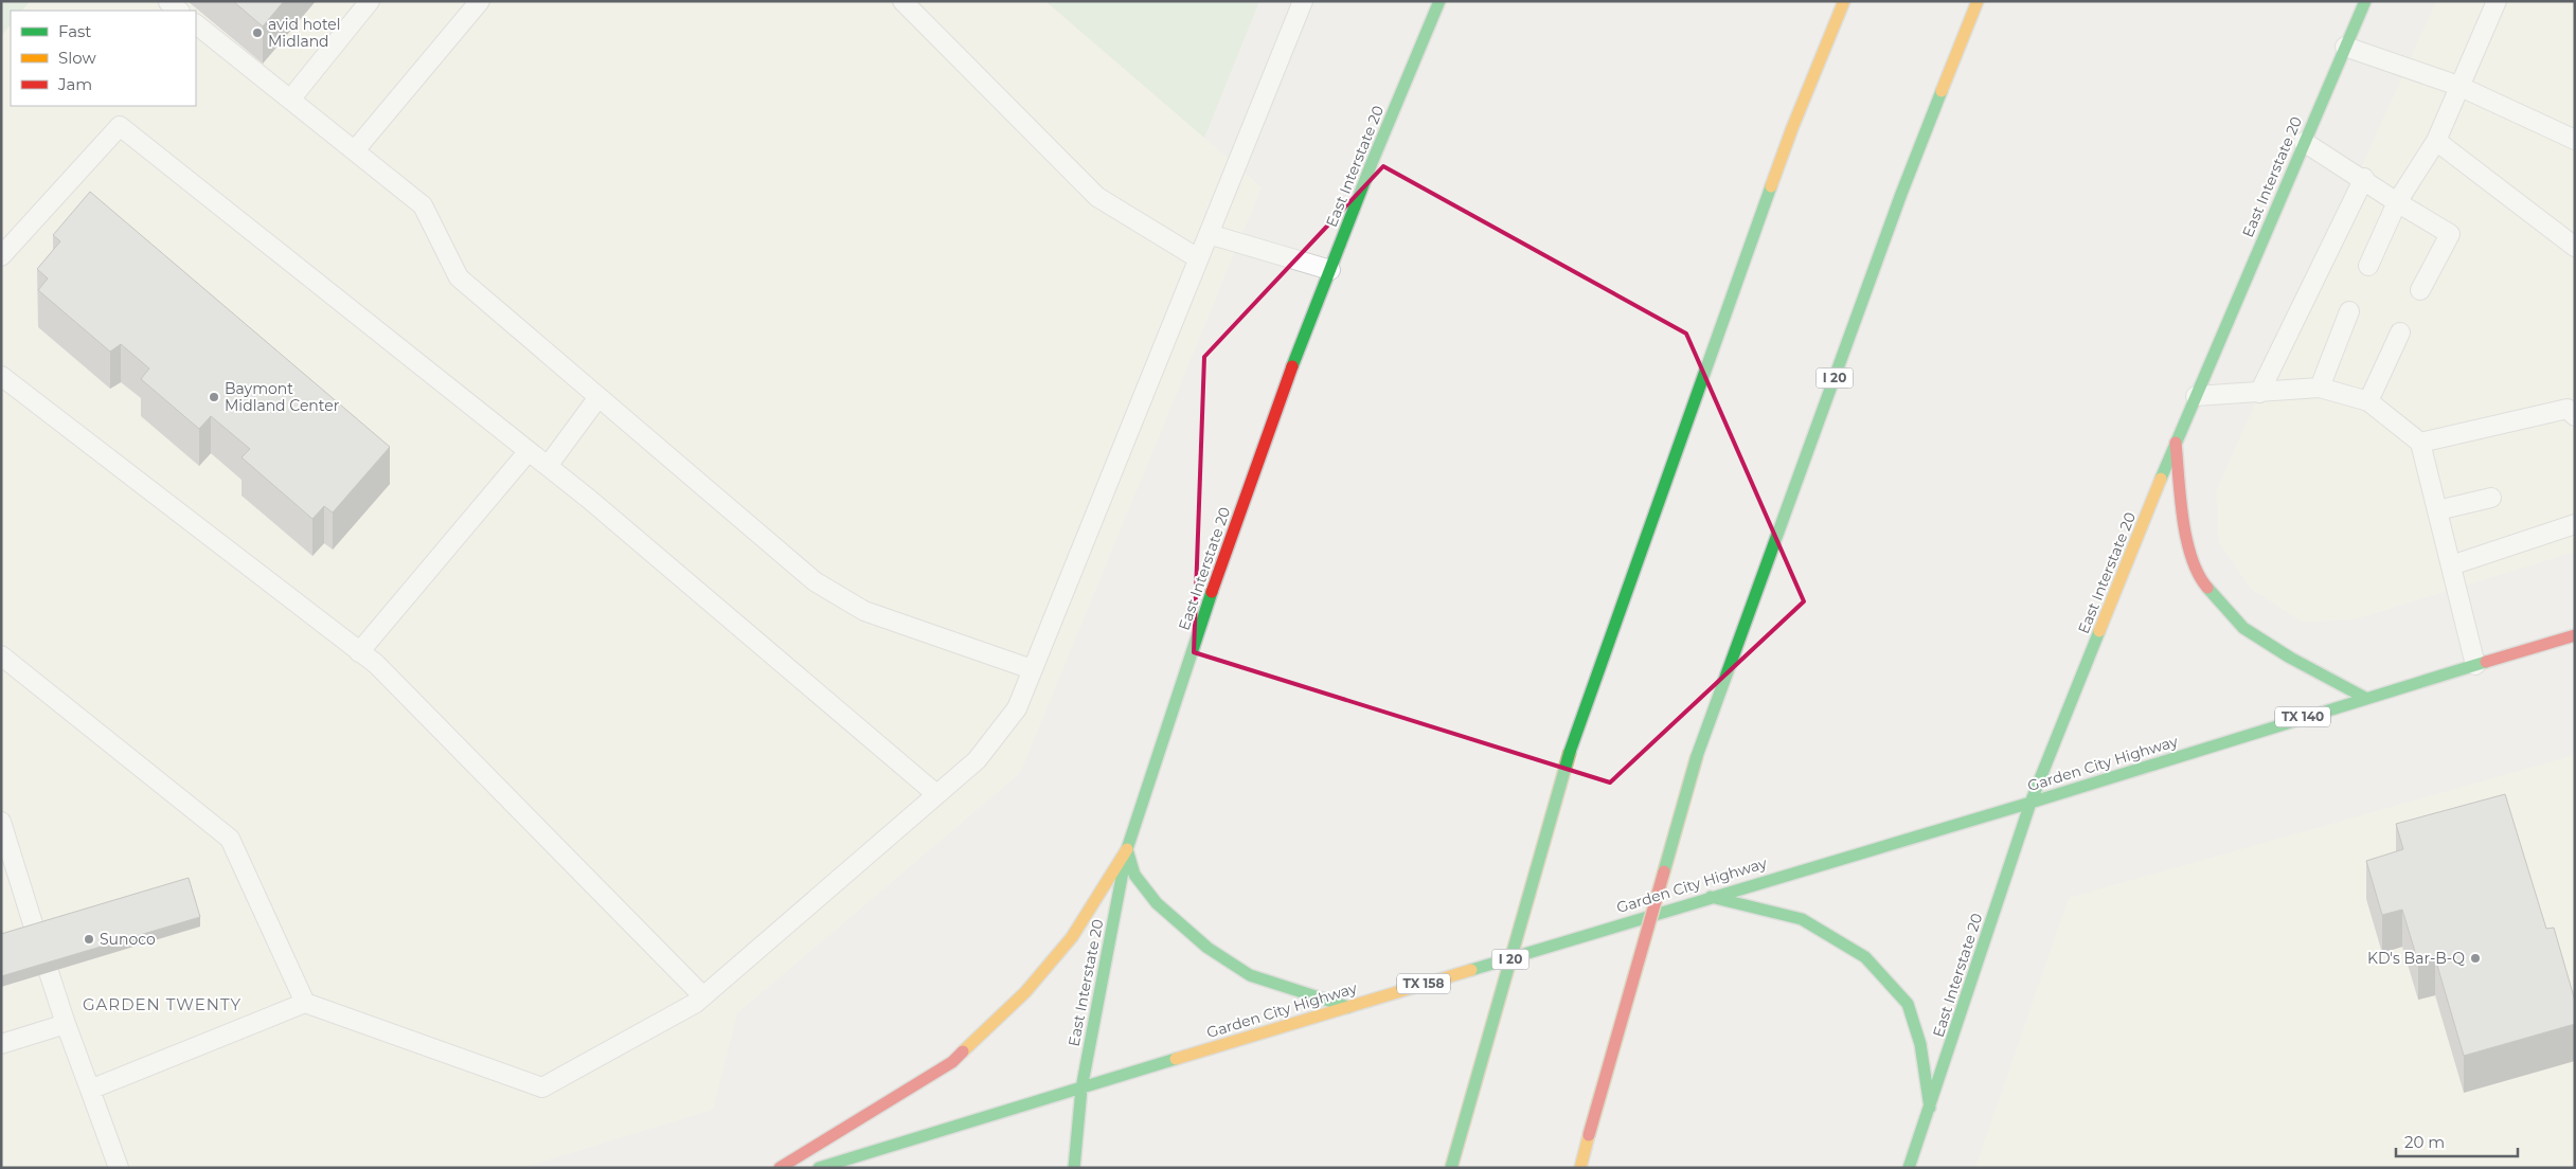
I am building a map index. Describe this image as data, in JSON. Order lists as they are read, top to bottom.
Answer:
{
  "streets": {
    "main road": [
      "East Interstate 20",
      "I 20",
      "TX 140",
      "Garden City Highway",
      "TX 158"
    ]
  },
  "crossings": [
    ["East Interstate 20", "Garden City Highway"]
  ],
  "districts": ["GARDEN TWENTY"],
  "places": [
    "avid hotel Midland",
    "Baymont Midland Center",
    "Sunoco",
    "KD's Bar-B-Q"
  ],
  "legend": ["Fast", "Slow", "Jam"],
  "scale_bar": "20 m"
}
